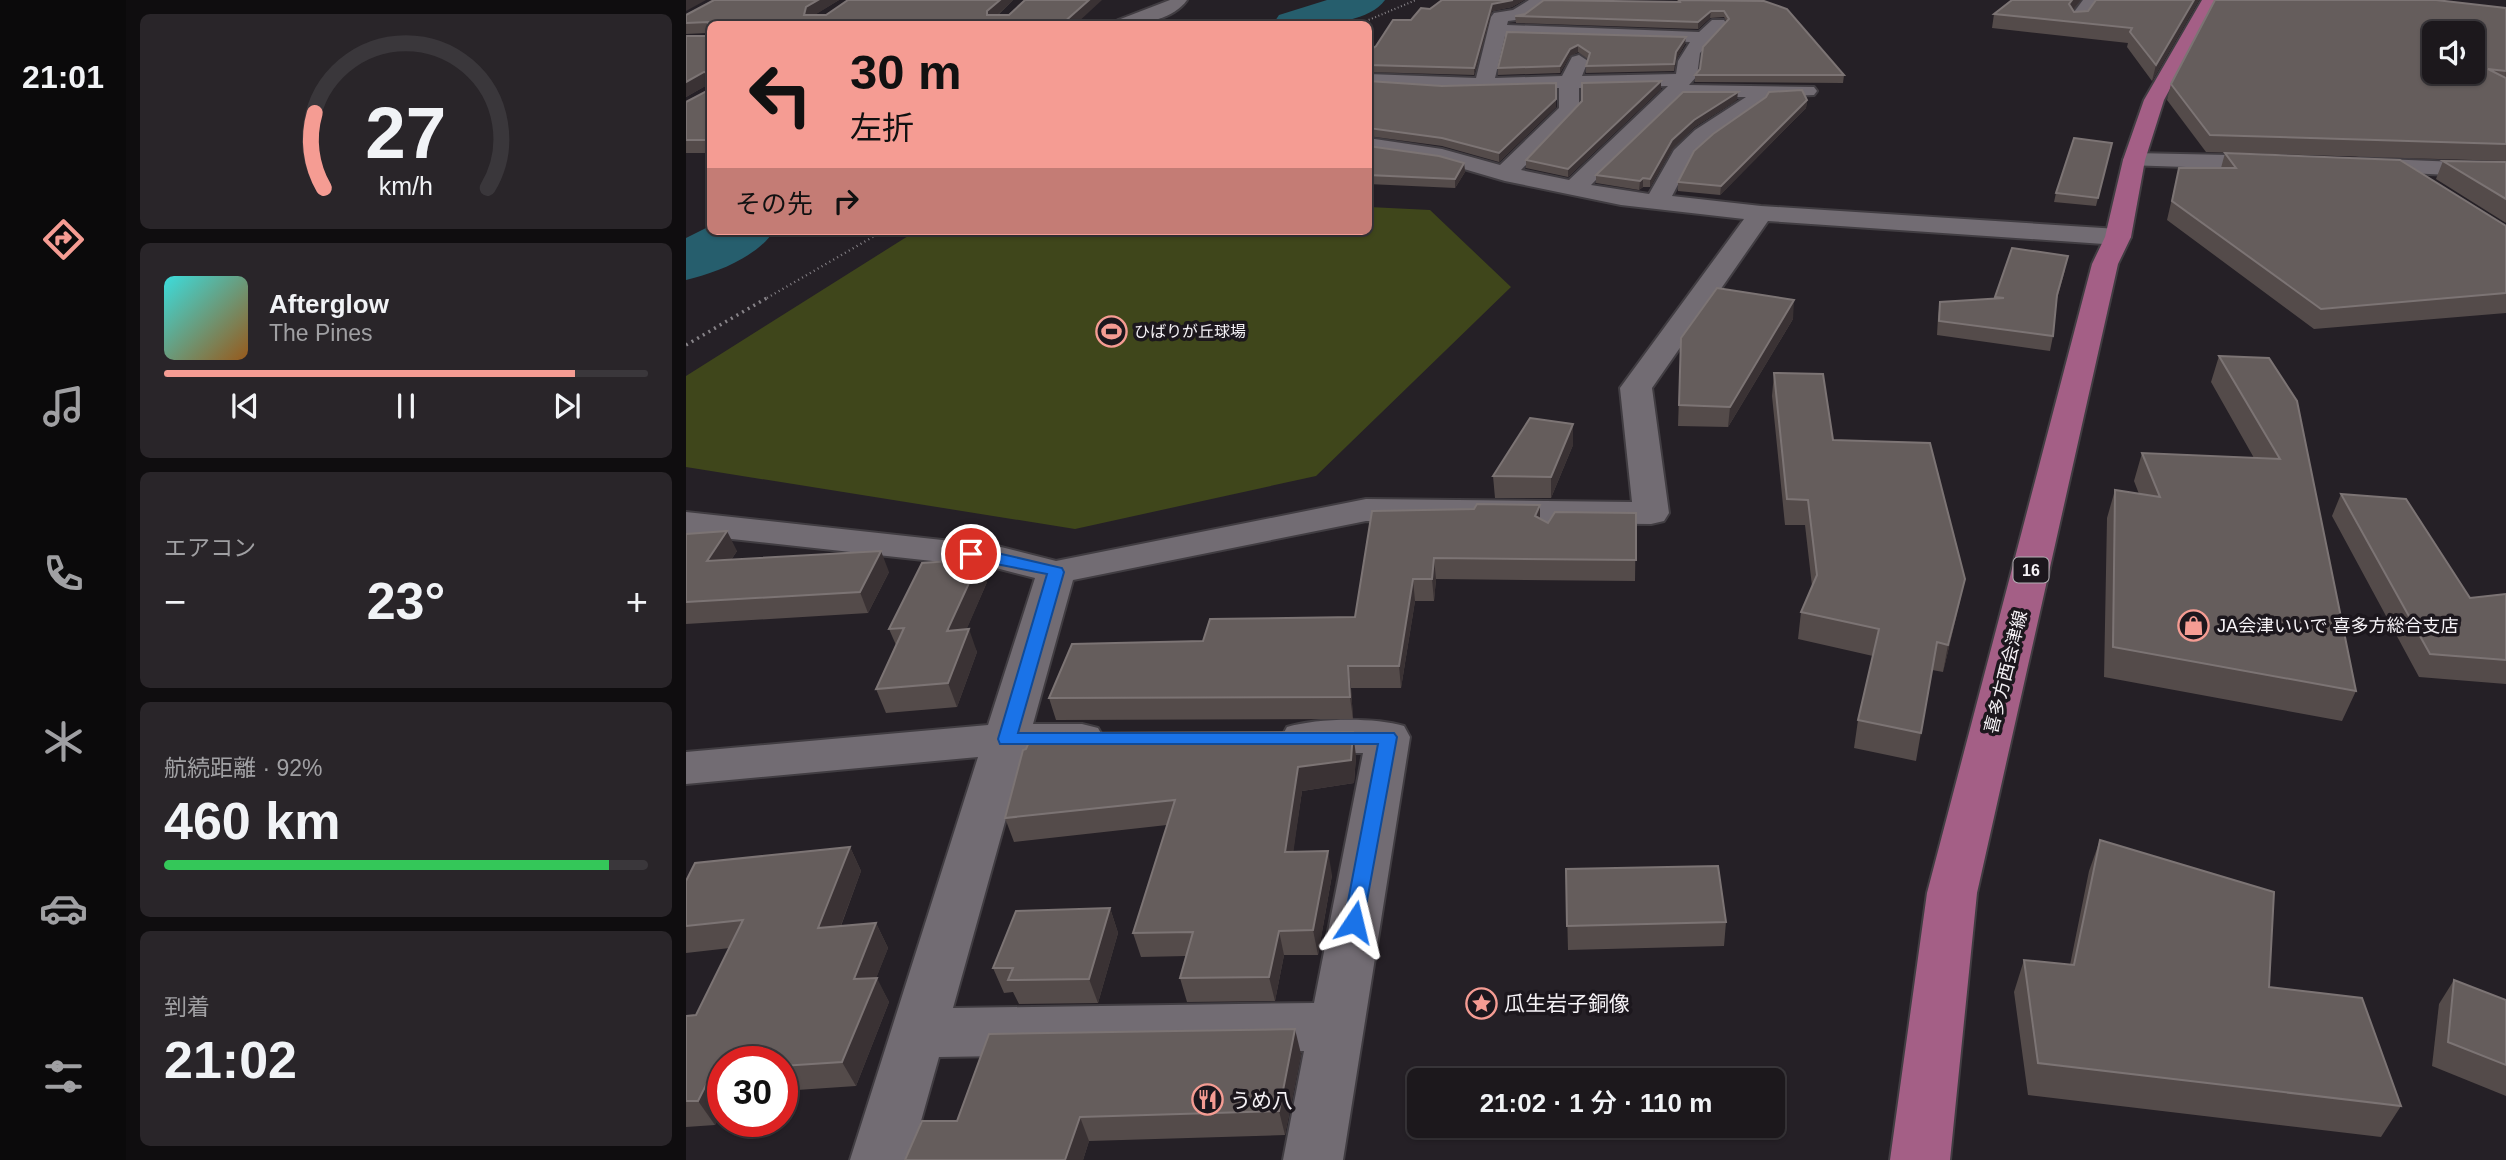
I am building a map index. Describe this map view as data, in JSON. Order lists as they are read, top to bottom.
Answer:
{
  "streets": {
    "main road": ["16", "喜多方西会津線"]
  },
  "places": {
    "sports": ["ひばりが丘球場"],
    "shop": ["JA会津いいで 喜多方総合支店"],
    "place": ["瓜生岩子銅像"],
    "restaurant": ["うめ八"]
  },
  "page": {
    "tabs": "21:01",
    "turn": ["30 m", "左折"],
    "then": "その先",
    "song": ["Afterglow", "The Pines"],
    "tile": [
      "エアコン",
      ["航続距離 · 92%", "460 km"],
      ["到着", "21:02"]
    ],
    "heat": ["−", "23°", "+"],
    "limit": "30",
    "trip": "21:02 · 1 分 · 110 m",
    "gauge": ["27", "km/h"]
  }
}
